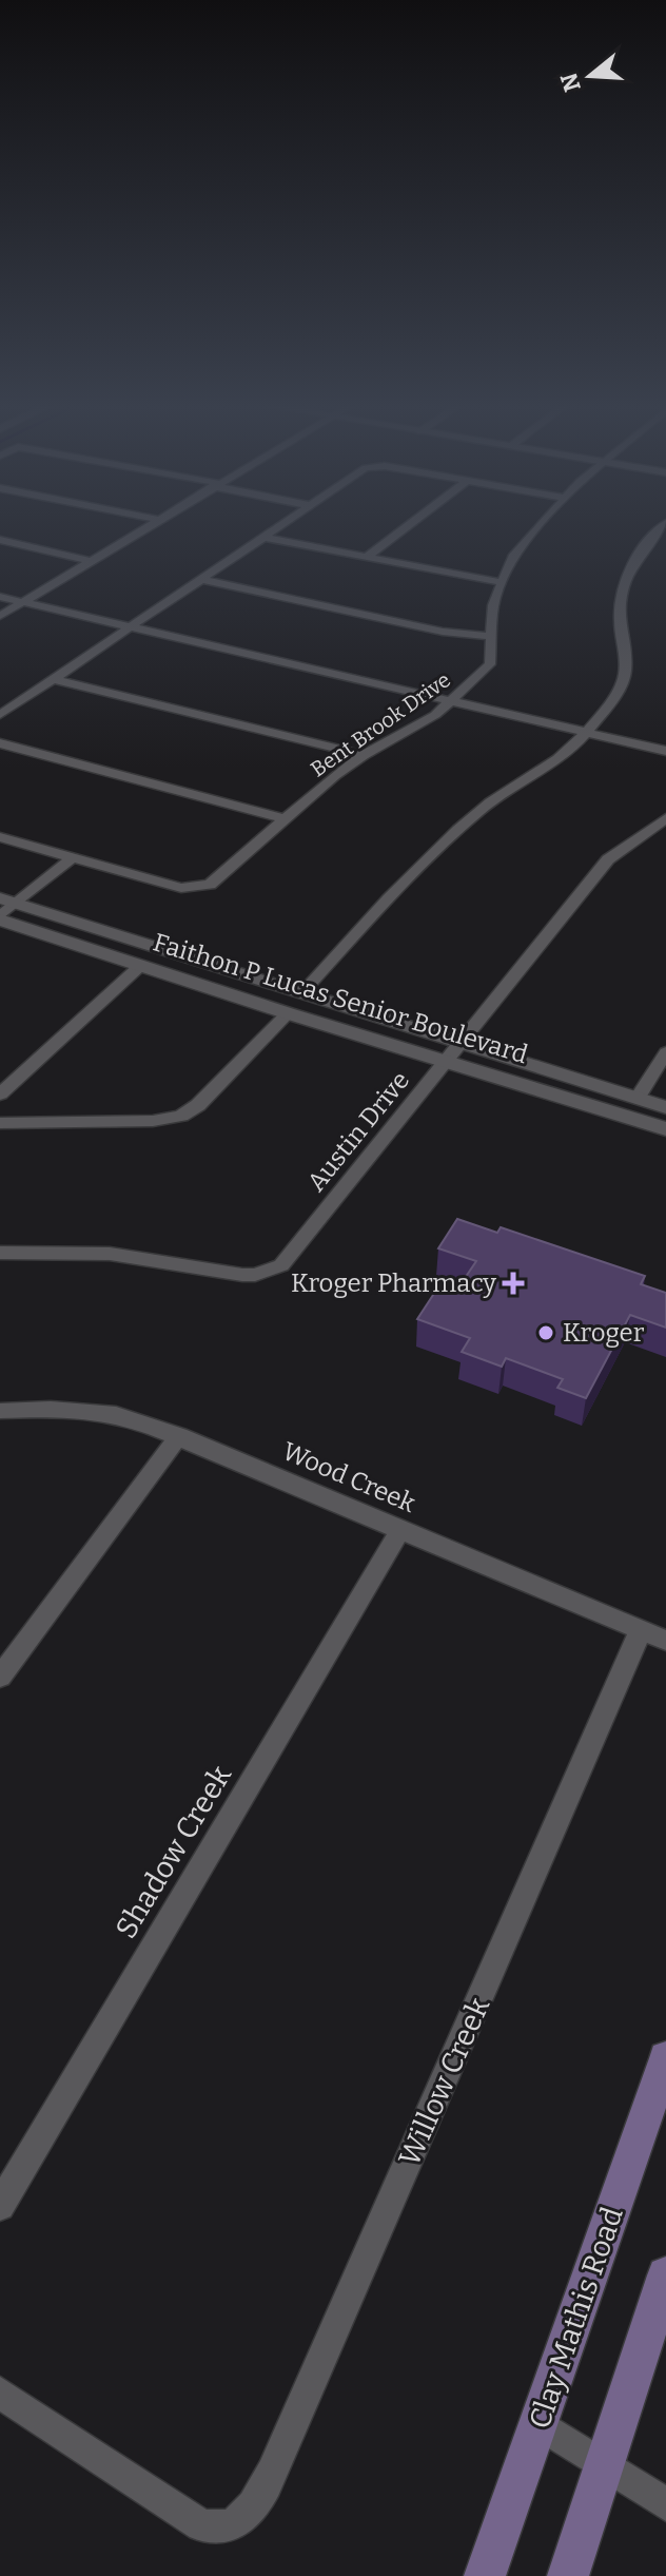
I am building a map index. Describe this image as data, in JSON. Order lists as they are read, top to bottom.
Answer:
{
  "streets": {
    "main road": ["Clay Mathis Road"],
    "street": [
      "Bent Brook Drive",
      "Faithon P Lucas Senior Boulevard",
      "Austin Drive",
      "Wood Creek",
      "Shadow Creek",
      "Willow Creek"
    ]
  },
  "crossings": [
    ["Faithon P Lucas Senior Boulevard", "Austin Drive"],
    ["Wood Creek", "Shadow Creek"],
    ["Wood Creek", "Willow Creek"]
  ],
  "places": {
    "health": ["Kroger Pharmacy"],
    "other": ["Kroger"]
  },
  "north": "left"
}
